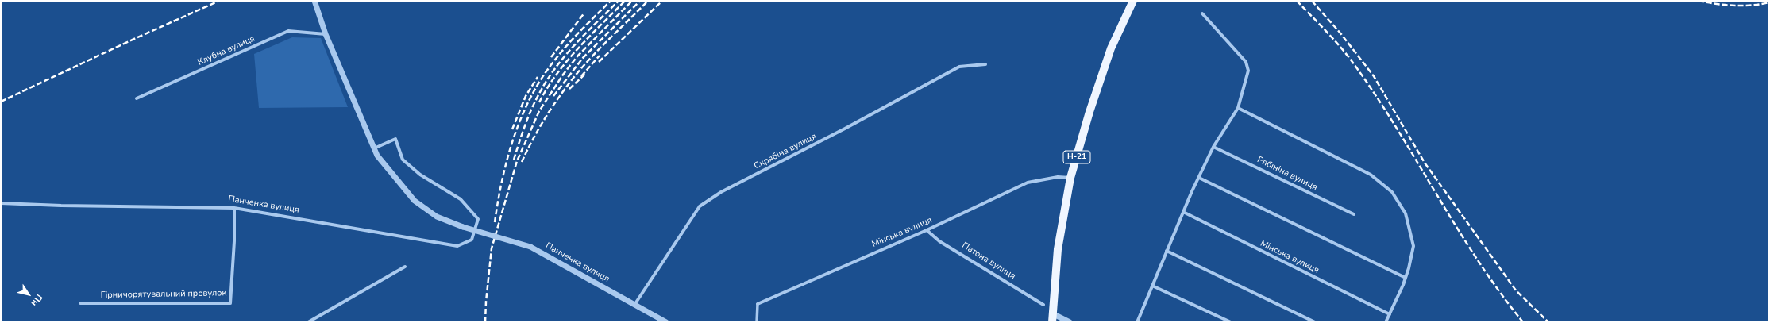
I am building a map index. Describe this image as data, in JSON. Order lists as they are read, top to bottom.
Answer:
{
  "streets": {
    "main road": ["Н-21"],
    "street": [
      "Клубна вулиця",
      "Скрябіна вулиця",
      "Рябініна вулиця",
      "Панченка вулиця",
      "Мінська вулиця",
      "Патона вулиця",
      "Гірничорятувальний провулок"
    ]
  },
  "crossings": [
    ["Скрябіна вулиця", "Панченка вулиця"],
    ["Н-21", "Мінська вулиця"],
    ["Панченка вулиця", "Гірничорятувальний провулок"],
    ["Мінська вулиця", "Патона вулиця"]
  ],
  "north": "bottom right"
}
